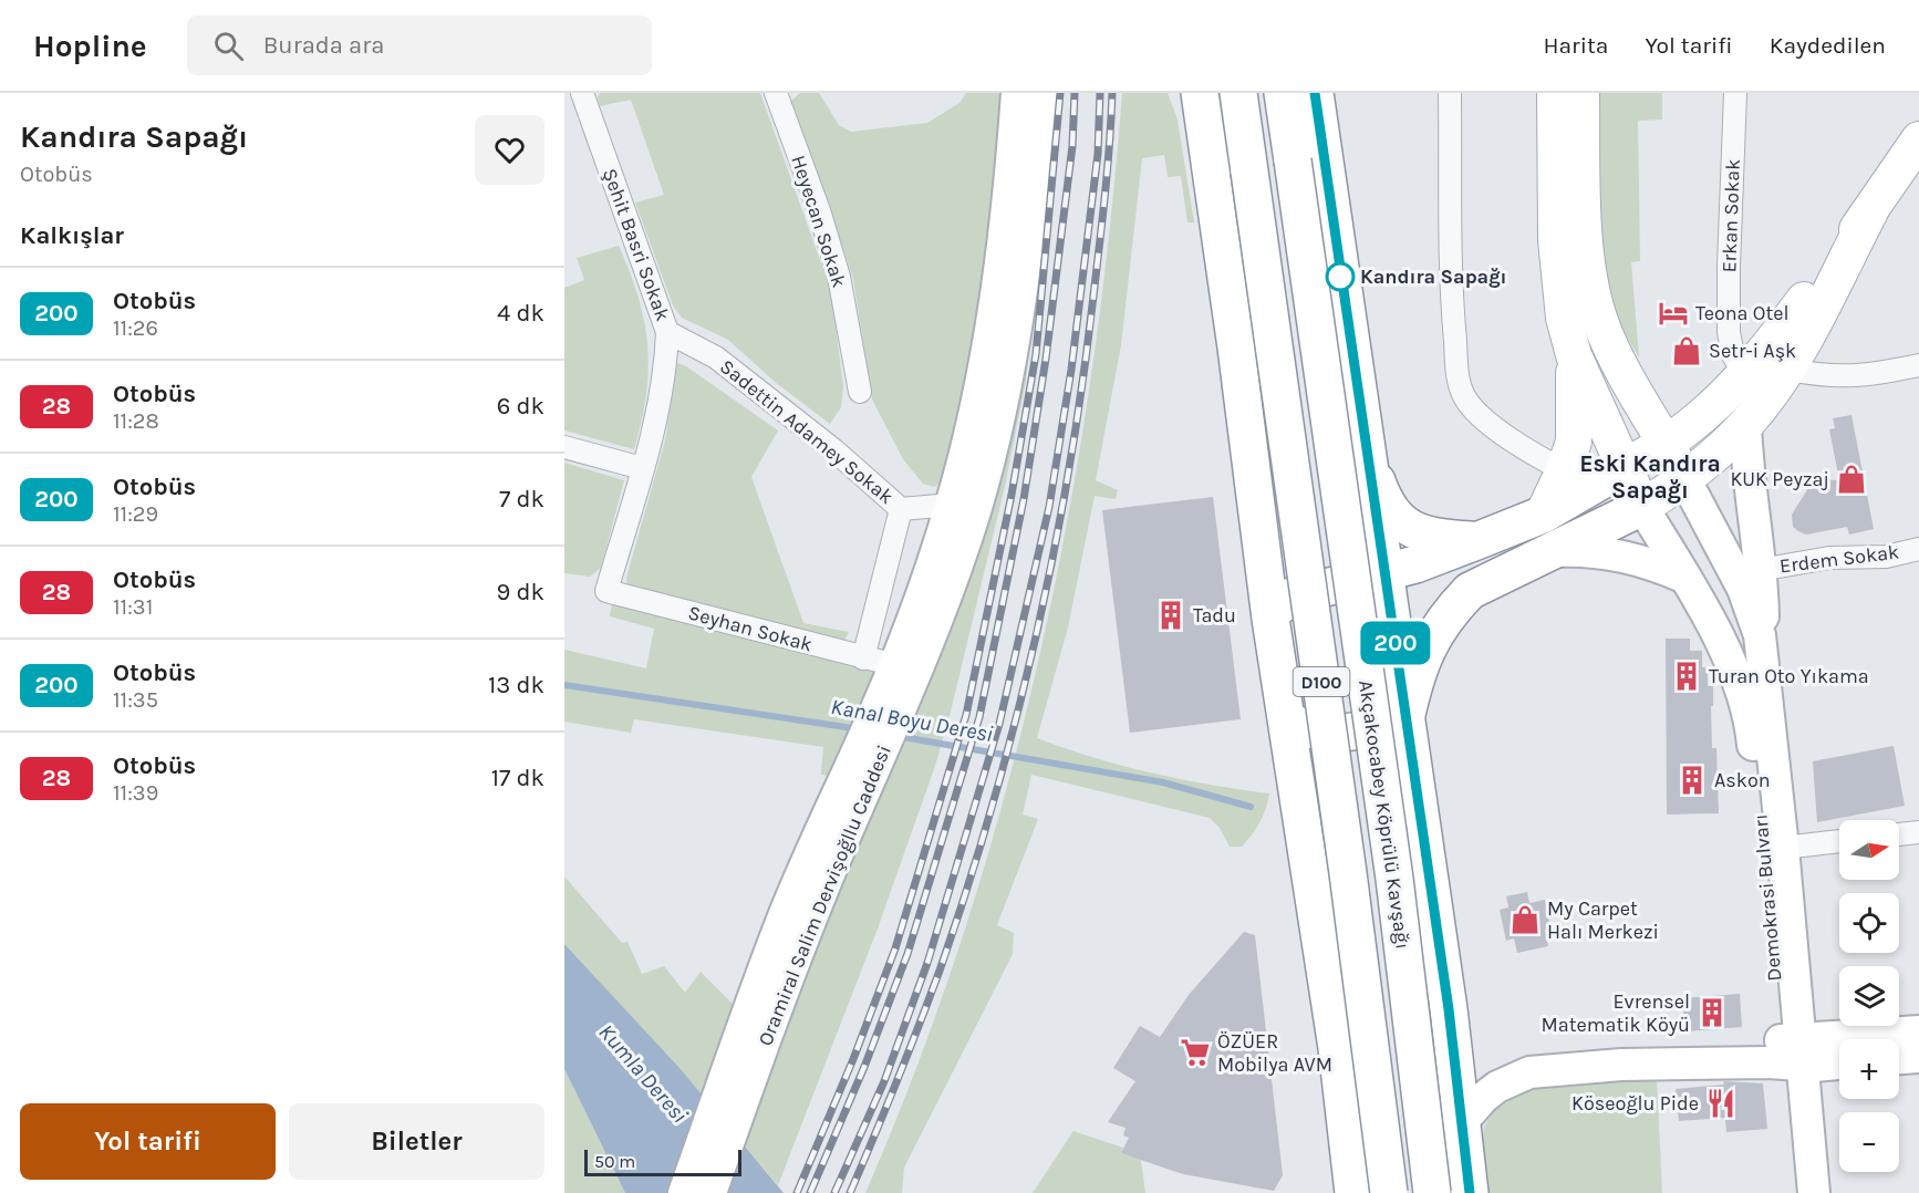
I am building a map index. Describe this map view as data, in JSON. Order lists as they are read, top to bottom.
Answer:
{
  "streets": {
    "highway": ["D100", "Akçakocabey Köprülü Kavşağı"],
    "main road": ["Oramiral Salim Dervişoğllu Caddesi", "Demokrasi Bulvarı"],
    "street": [
      "Erkan Sokak",
      "Heyecan Sokak",
      "Şehit Basri Sokak",
      "Sadettin Adamey Sokak",
      "Erdem Sokak",
      "Seyhan Sokak"
    ]
  },
  "crossings": [
    ["Şehit Basri Sokak", "Sadettin Adamey Sokak"],
    ["Şehit Basri Sokak", "Seyhan Sokak"],
    ["Sadettin Adamey Sokak", "Oramiral Salim Dervişoğllu Caddesi"],
    ["Erdem Sokak", "Demokrasi Bulvarı"],
    ["Seyhan Sokak", "Oramiral Salim Dervişoğllu Caddesi"]
  ],
  "districts": ["Eski Kandıra Sapağı"],
  "water": ["Kanal Boyu Deresi", "Kumla Deresi"],
  "places": {
    "other": ["Kandıra Sapağı"],
    "hotel": ["Teona Otel"],
    "shop": ["Setr-i Aşk", "KUK Peyzaj", "My Carpet Halı Merkezi"],
    "building": [
      "Tadu",
      "Turan Oto Yıkama",
      "Askon",
      "Evrensel Matematik Köyü"
    ],
    "supermarket": ["ÖZÜER Mobilya AVM"],
    "restaurant": ["Köseoğlu Pide"]
  },
  "lines": ["bus line 200"],
  "scale_bar": "50 m",
  "north": "right",
  "page": {
    "header": "Hopline",
    "search": "Burada ara",
    "nav": ["Harita", "Yol tarifi", "Kaydedilen"],
    "heading": [
      ["Kandıra Sapağı", "Otobüs"],
      "Kalkışlar"
    ],
    "on_map": "200",
    "list": [
      {
        "mark": "200",
        "name": "Otobüs",
        "note": "11:26",
        "value": "4 dk"
      },
      {
        "mark": "28",
        "name": "Otobüs",
        "note": "11:28",
        "value": "6 dk"
      },
      {
        "mark": "200",
        "name": "Otobüs",
        "note": "11:29",
        "value": "7 dk"
      },
      {
        "mark": "28",
        "name": "Otobüs",
        "note": "11:31",
        "value": "9 dk"
      },
      {
        "mark": "200",
        "name": "Otobüs",
        "note": "11:35",
        "value": "13 dk"
      },
      {
        "mark": "28",
        "name": "Otobüs",
        "note": "11:39",
        "value": "17 dk"
      }
    ],
    "map_buttons": ["+", "−"],
    "buttons": ["Yol tarifi", "Biletler"],
    "scale": "50 m"
  }
}
